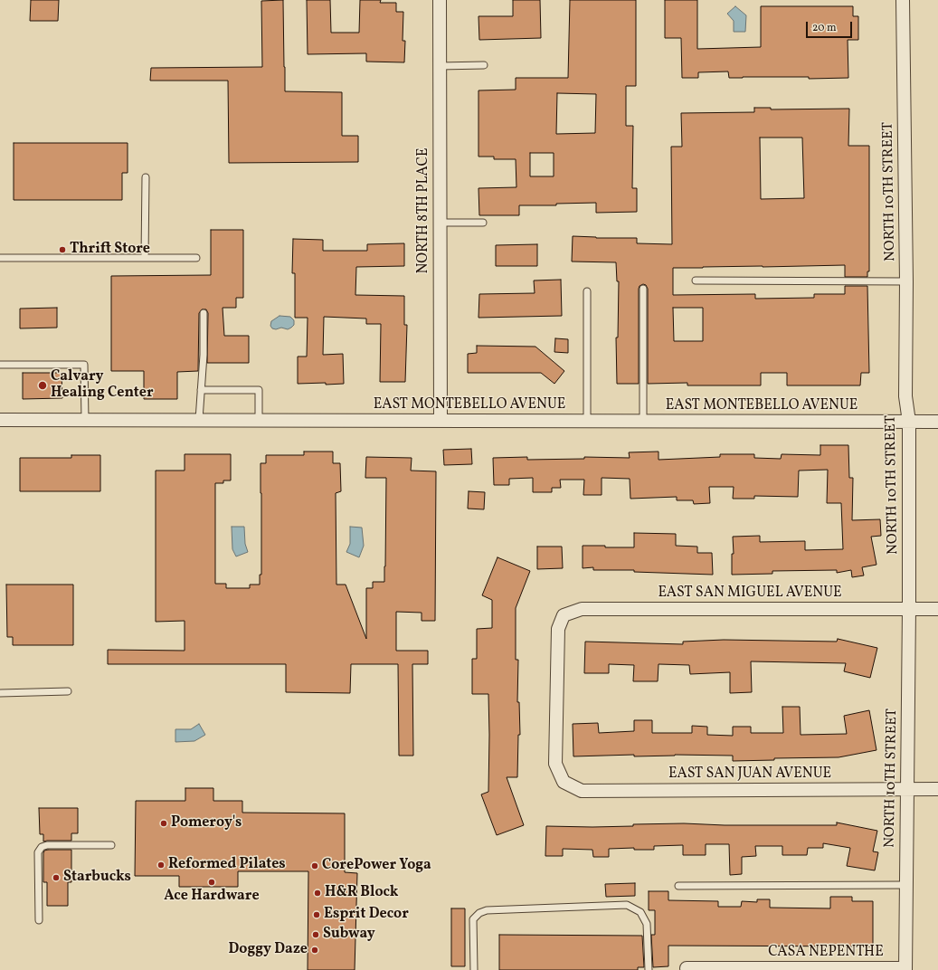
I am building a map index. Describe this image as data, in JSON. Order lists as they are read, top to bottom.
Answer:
{
  "streets": {
    "street": [
      "NORTH 10TH STREET",
      "NORTH 8TH PLACE",
      "EAST MONTEBELLO AVENUE",
      "EAST SAN MIGUEL AVENUE",
      "EAST SAN JUAN AVENUE",
      "CASA NEPENTHE"
    ]
  },
  "crossings": [
    ["NORTH 10TH STREET", "EAST MONTEBELLO AVENUE"],
    ["NORTH 10TH STREET", "EAST SAN MIGUEL AVENUE"],
    ["NORTH 10TH STREET", "EAST SAN JUAN AVENUE"],
    ["NORTH 10TH STREET", "CASA NEPENTHE"],
    ["NORTH 8TH PLACE", "EAST MONTEBELLO AVENUE"],
    ["EAST SAN MIGUEL AVENUE", "EAST SAN JUAN AVENUE"]
  ],
  "places": [
    "Thrift Store",
    "Calvary Healing Center",
    "Pomeroy's",
    "Reformed Pilates",
    "CorePower Yoga",
    "Starbucks",
    "Ace Hardware",
    "H&R Block",
    "Esprit Decor",
    "Subway",
    "Doggy Daze"
  ],
  "scale_bar": "20 m"
}
